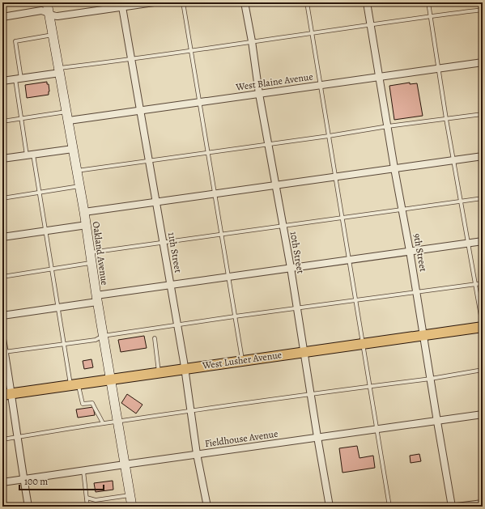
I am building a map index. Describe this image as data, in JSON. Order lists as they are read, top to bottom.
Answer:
{
  "streets": {
    "main road": ["West Lusher Avenue"],
    "street": [
      "West Blaine Avenue",
      "11th Street",
      "10th Street",
      "9th Street",
      "Oakland Avenue",
      "Fieldhouse Avenue"
    ]
  },
  "crossings": [
    ["West Blaine Avenue", "11th Street"],
    ["West Blaine Avenue", "10th Street"],
    ["West Blaine Avenue", "9th Street"],
    ["West Blaine Avenue", "Oakland Avenue"],
    ["11th Street", "West Lusher Avenue"],
    ["11th Street", "Fieldhouse Avenue"],
    ["10th Street", "West Lusher Avenue"],
    ["10th Street", "Fieldhouse Avenue"],
    ["9th Street", "West Lusher Avenue"],
    ["9th Street", "Fieldhouse Avenue"],
    ["Oakland Avenue", "West Lusher Avenue"],
    ["Oakland Avenue", "Fieldhouse Avenue"]
  ],
  "scale_bar": "100 m"
}
